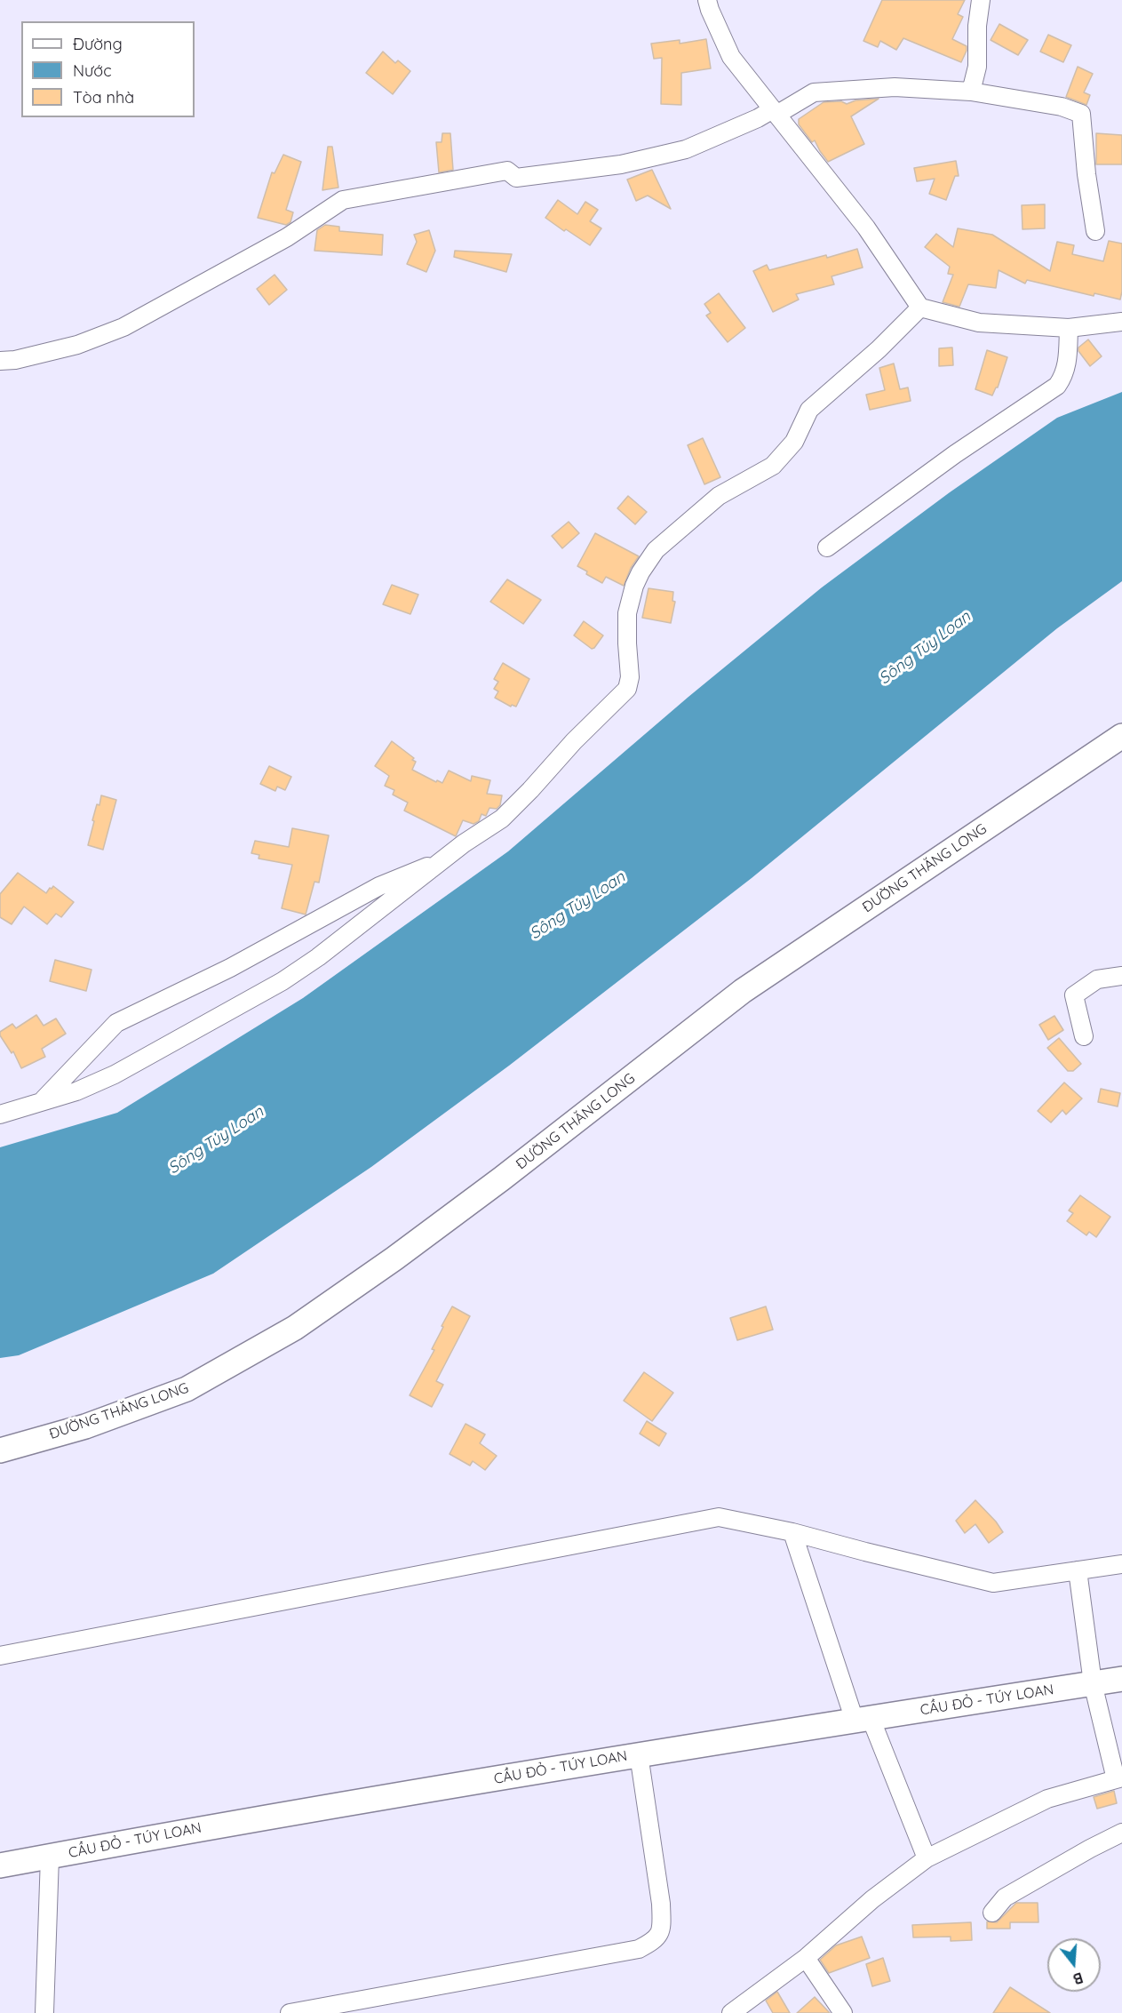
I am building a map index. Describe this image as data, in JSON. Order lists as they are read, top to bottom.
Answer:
{
  "streets": {
    "street": ["ĐƯỜNG THĂNG LONG", "CẦU ĐỎ - TÚY LOAN"]
  },
  "water": ["Sông Túy Loan"],
  "legend": ["Đường", "Nước", "Tòa nhà"],
  "north": "bottom"
}
